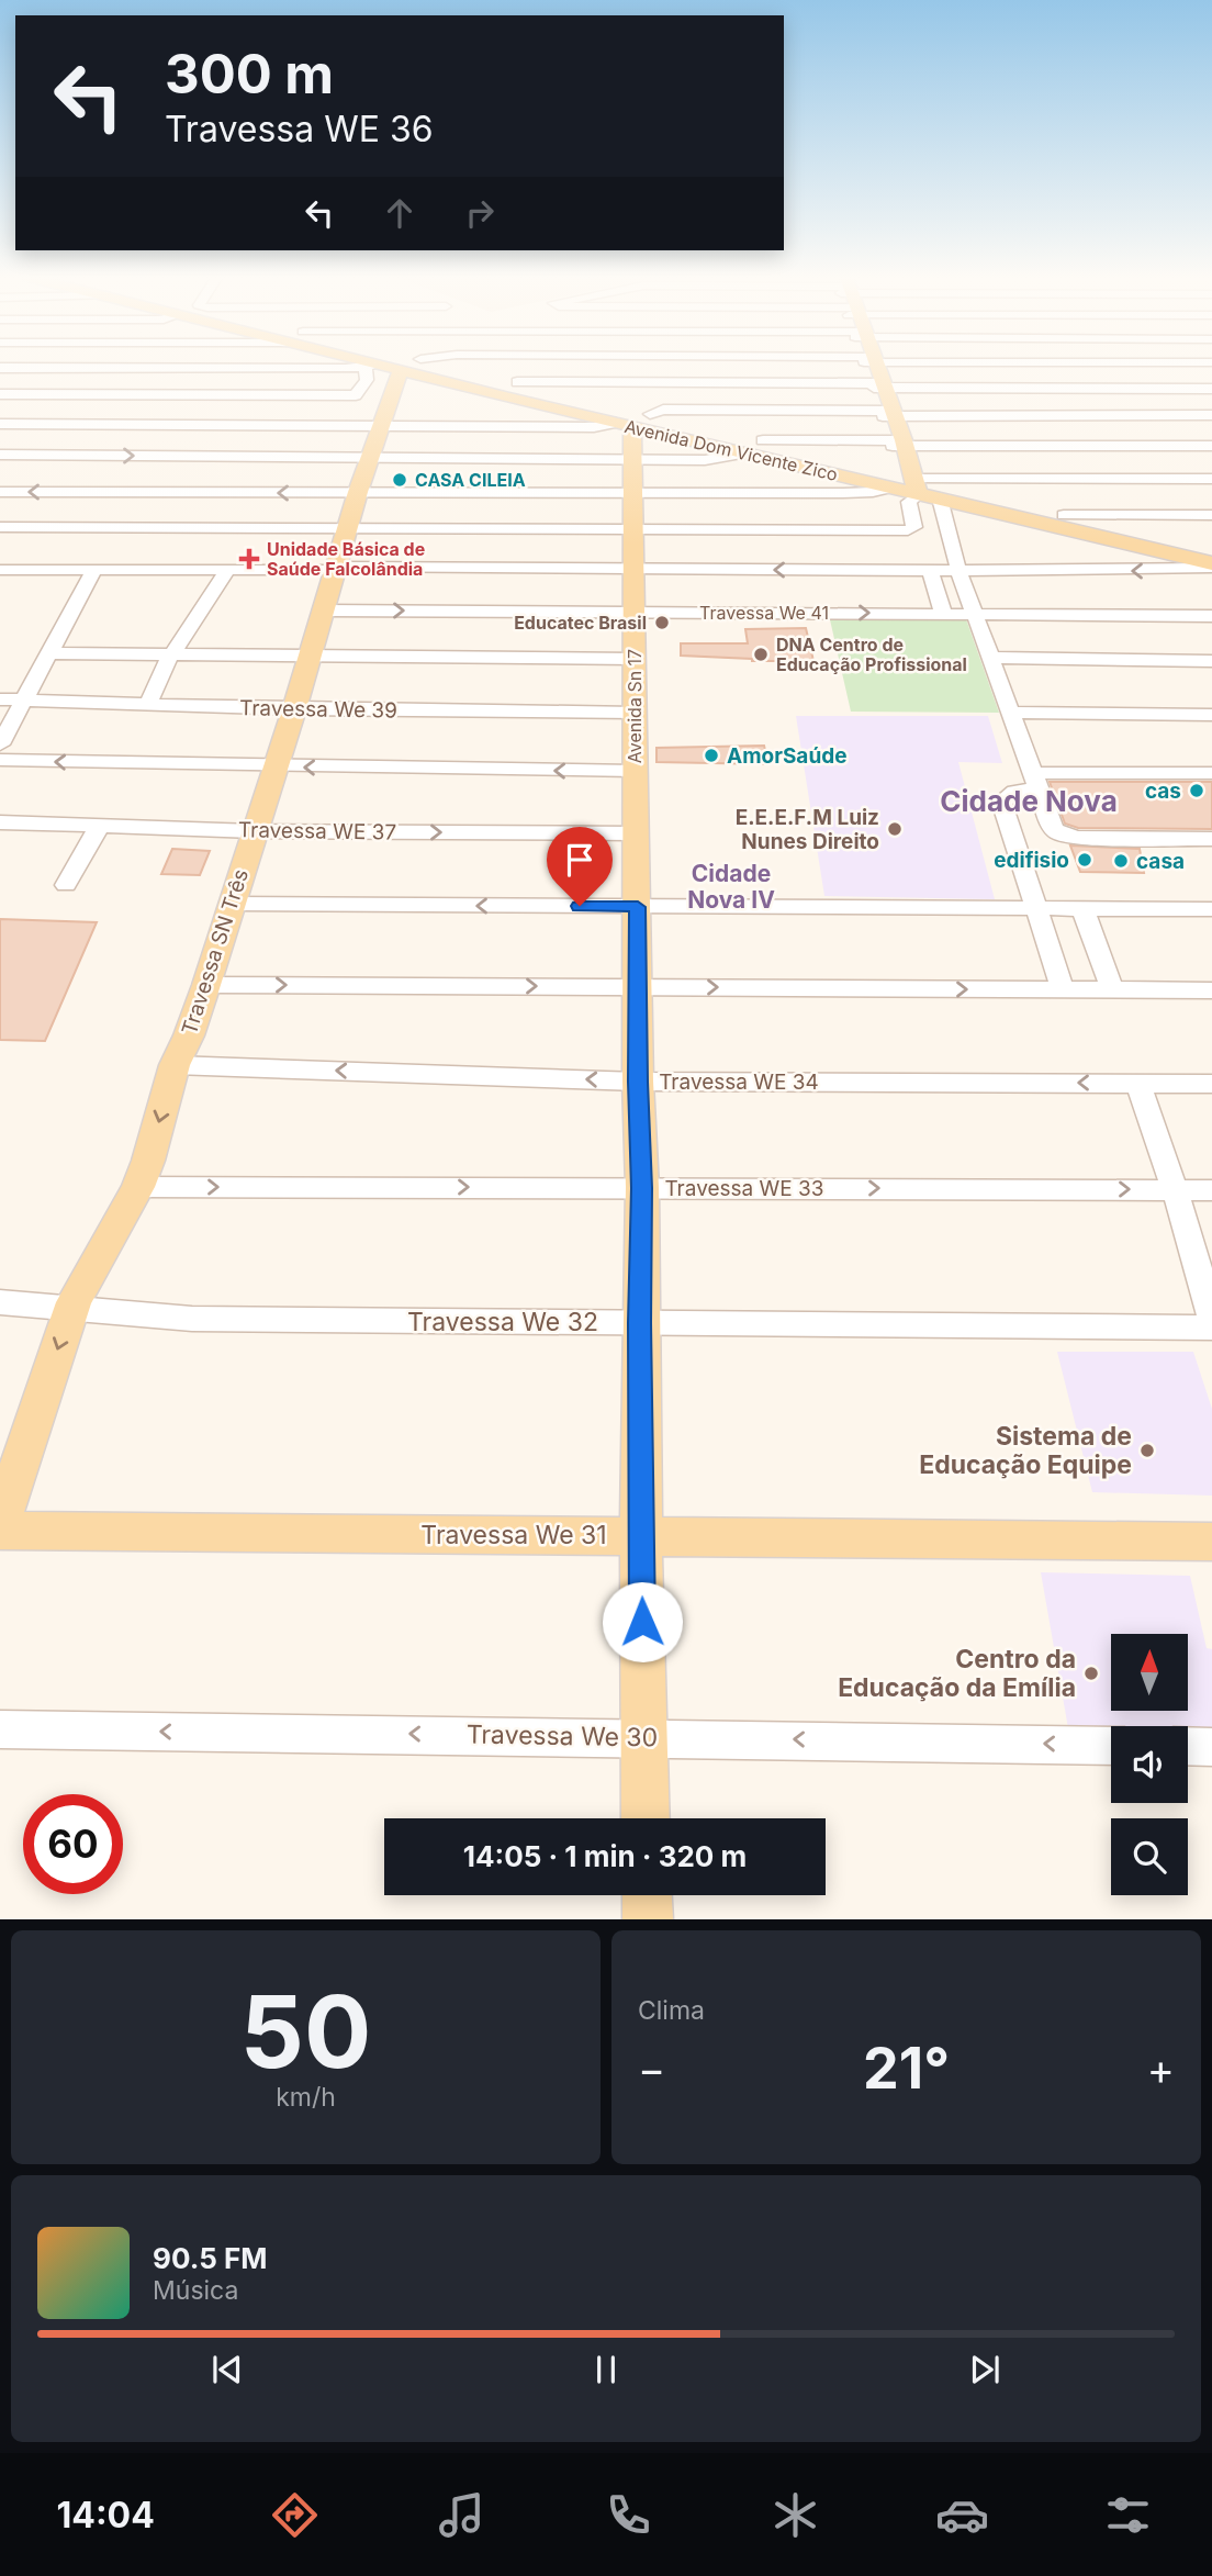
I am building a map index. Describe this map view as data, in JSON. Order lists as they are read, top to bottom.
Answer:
{
  "streets": {
    "main road": [
      "Avenida Dom Vicente Zico",
      "Avenida Sn 17",
      "Travessa SN Três",
      "Travessa We 31"
    ],
    "street": [
      "Travessa We 41",
      "Travessa We 39",
      "Travessa WE 37",
      "Travessa WE 34",
      "Travessa WE 33",
      "Travessa We 32",
      "Travessa We 30"
    ]
  },
  "crossings": [
    ["Avenida Dom Vicente Zico", "Avenida Sn 17"],
    ["Avenida Dom Vicente Zico", "Travessa SN Três"],
    ["Travessa We 41", "Avenida Sn 17"],
    ["Travessa We 41", "Travessa SN Três"],
    ["Avenida Sn 17", "Travessa We 39"],
    ["Avenida Sn 17", "Travessa WE 37"],
    ["Avenida Sn 17", "Travessa WE 34"],
    ["Avenida Sn 17", "Travessa WE 33"],
    ["Avenida Sn 17", "Travessa We 32"],
    ["Avenida Sn 17", "Travessa We 31"],
    ["Avenida Sn 17", "Travessa We 30"],
    ["Travessa We 39", "Travessa SN Três"],
    ["Travessa WE 37", "Travessa SN Três"],
    ["Travessa SN Três", "Travessa WE 34"],
    ["Travessa SN Três", "Travessa WE 33"],
    ["Travessa SN Três", "Travessa We 32"]
  ],
  "one_way": ["Travessa We 30"],
  "districts": ["Cidade Nova", "Cidade Nova IV"],
  "places": {
    "other": [
      "CASA CILEIA",
      "Educatec Brasil",
      "DNA Centro de Educação Profissional",
      "AmorSaúde",
      "cas",
      "E.E.E.F.M Luiz Nunes Direito",
      "edifisio",
      "casa",
      "Sistema de Educação Equipe",
      "Centro da Educação da Emília"
    ],
    "health": ["Unidade Básica de Saúde Falcolândia"]
  },
  "north": "top",
  "page": {
    "turn": ["300 m", "Travessa WE 36"],
    "limit": "60",
    "trip": "14:05 · 1 min · 320 m",
    "tile": [
      ["50", "km/h"],
      "Clima"
    ],
    "heat": ["−", "21°", "+"],
    "song": ["90.5 FM", "Música"],
    "tabs": "14:04"
  }
}
